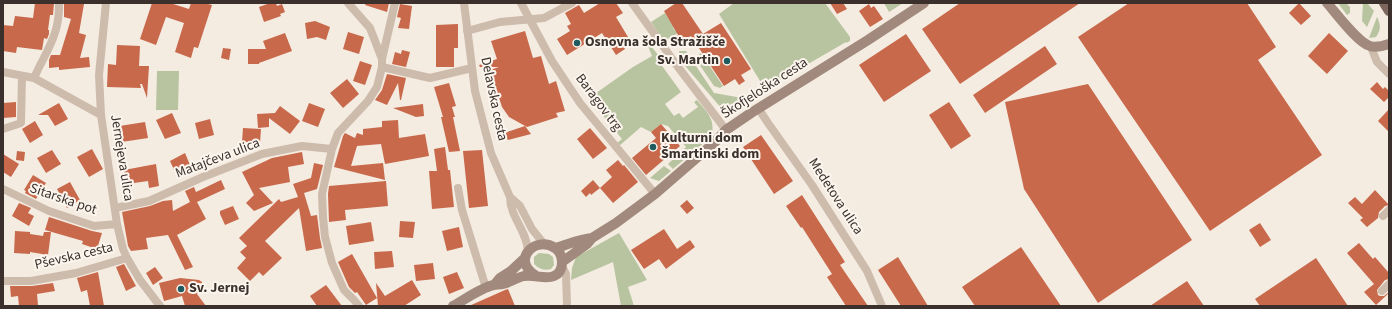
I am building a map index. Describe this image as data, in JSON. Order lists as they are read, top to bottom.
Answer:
{
  "streets": {
    "street": [
      "Škofjeloška cesta",
      "Delavska cesta",
      "Baragov trg",
      "Jernejeva ulica",
      "Matajčeva ulica",
      "Medetova ulica",
      "Sitarska pot",
      "Pševska cesta"
    ]
  },
  "crossings": [
    ["Škofjeloška cesta", "Delavska cesta"],
    ["Škofjeloška cesta", "Baragov trg"],
    ["Škofjeloška cesta", "Medetova ulica"],
    ["Jernejeva ulica", "Matajčeva ulica"],
    ["Jernejeva ulica", "Sitarska pot"],
    ["Jernejeva ulica", "Pševska cesta"]
  ],
  "places": [
    "Osnovna šola Stražišče",
    "Sv. Martin",
    "Kulturni dom Šmartinski dom",
    "Sv. Jernej"
  ]
}
